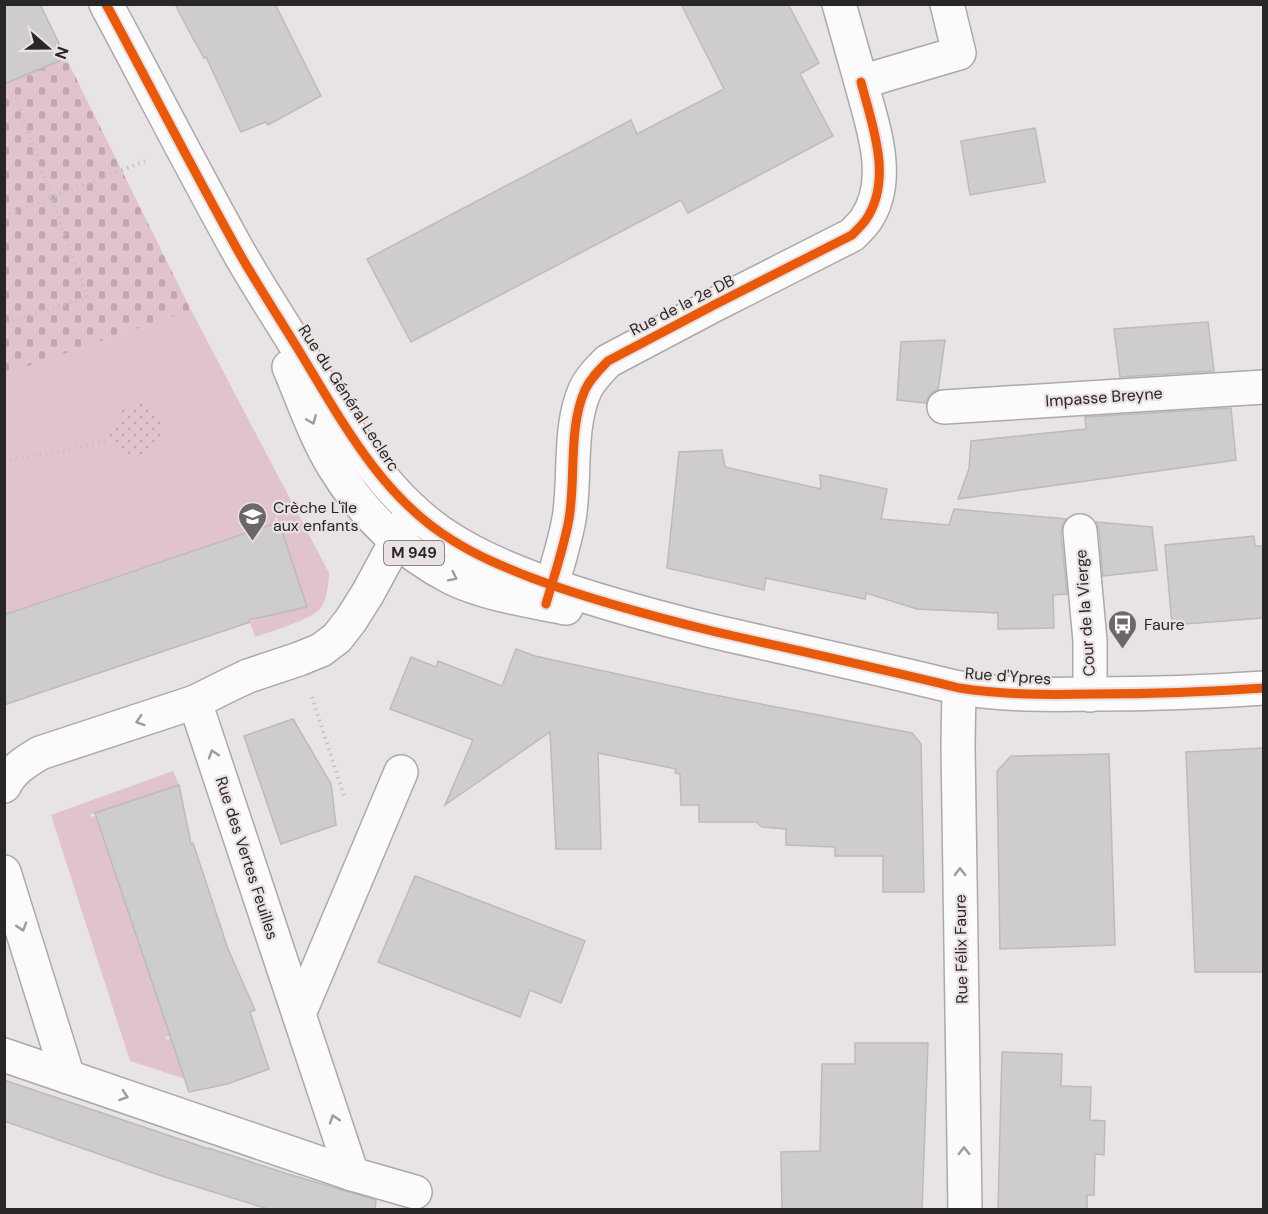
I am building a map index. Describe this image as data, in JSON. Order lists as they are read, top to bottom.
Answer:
{
  "streets": {
    "street": [
      "Rue de la 2e DB",
      "Impasse Breyne",
      "Rue du Général Leclerc",
      "M 949",
      "Cour de la Vierge",
      "Rue d'Ypres",
      "Rue des Vertes Feuilles",
      "Rue Félix Faure"
    ]
  },
  "crossings": [
    ["Rue de la 2e DB", "Rue du Général Leclerc"],
    ["Rue du Général Leclerc", "Rue d'Ypres"],
    ["Cour de la Vierge", "Rue d'Ypres"],
    ["Rue d'Ypres", "Rue Félix Faure"]
  ],
  "one_way": ["Rue Félix Faure"],
  "places": {
    "school or university": ["Crèche L'île aux enfants"],
    "bus stop": ["Faure"]
  },
  "north": "right"
}
